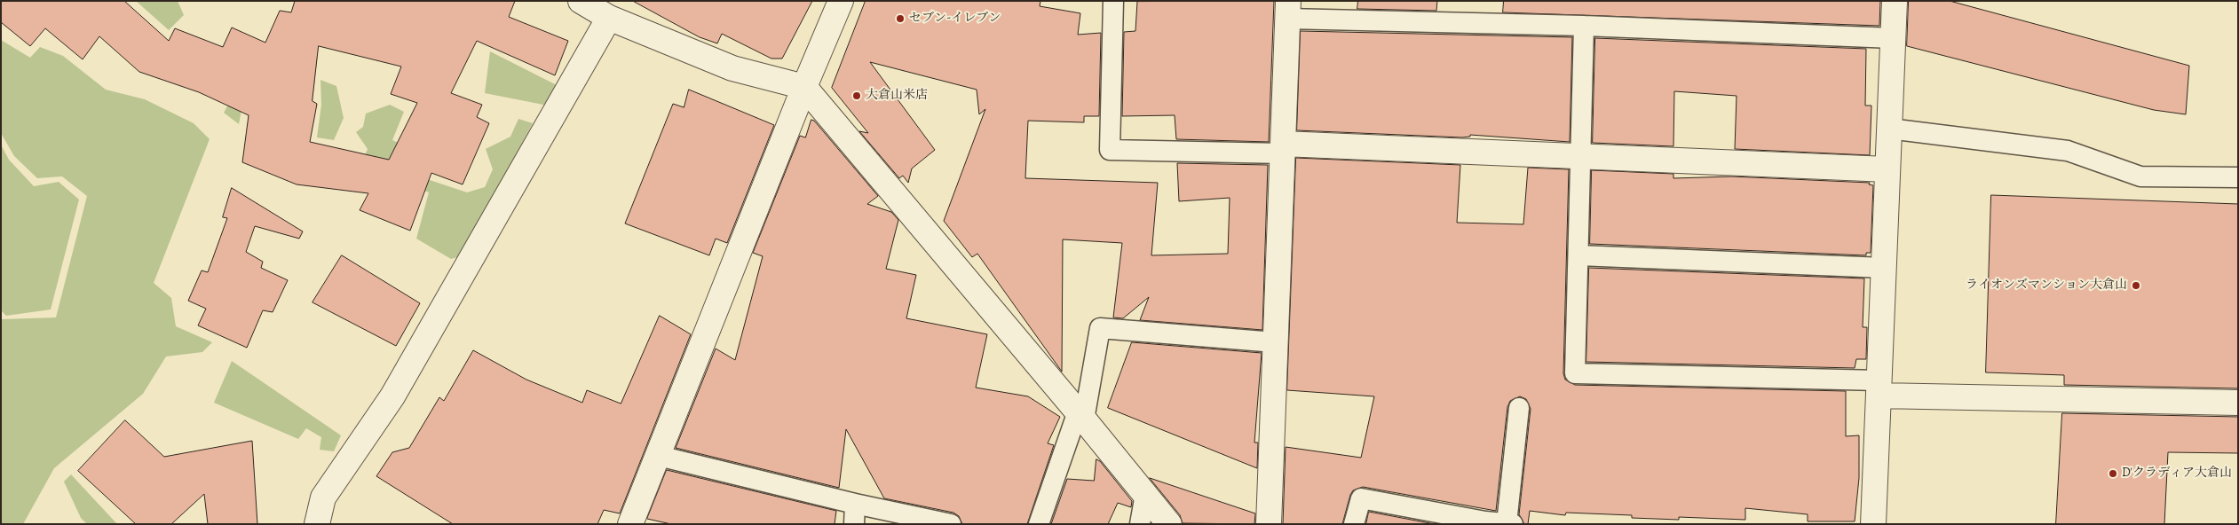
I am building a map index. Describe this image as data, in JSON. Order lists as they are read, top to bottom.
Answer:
{
  "places": [
    "セブン-イレブン",
    "大倉山米店",
    "ライオンズマンション大倉山",
    "D'クラディア大倉山"
  ]
}
